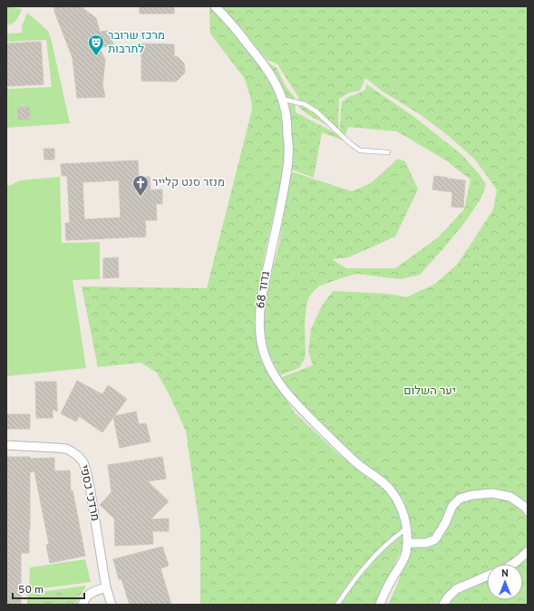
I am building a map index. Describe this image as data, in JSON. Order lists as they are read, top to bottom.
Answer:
{
  "streets": {
    "street": ["גדוד 68", "מרדכי כספי"]
  },
  "parks": ["יער השלום"],
  "places": {
    "theatre": ["מרכז שרובר לתרבות"],
    "church": ["מנזר סנט קלייר"]
  },
  "scale_bar": "50 m",
  "north": "top"
}
